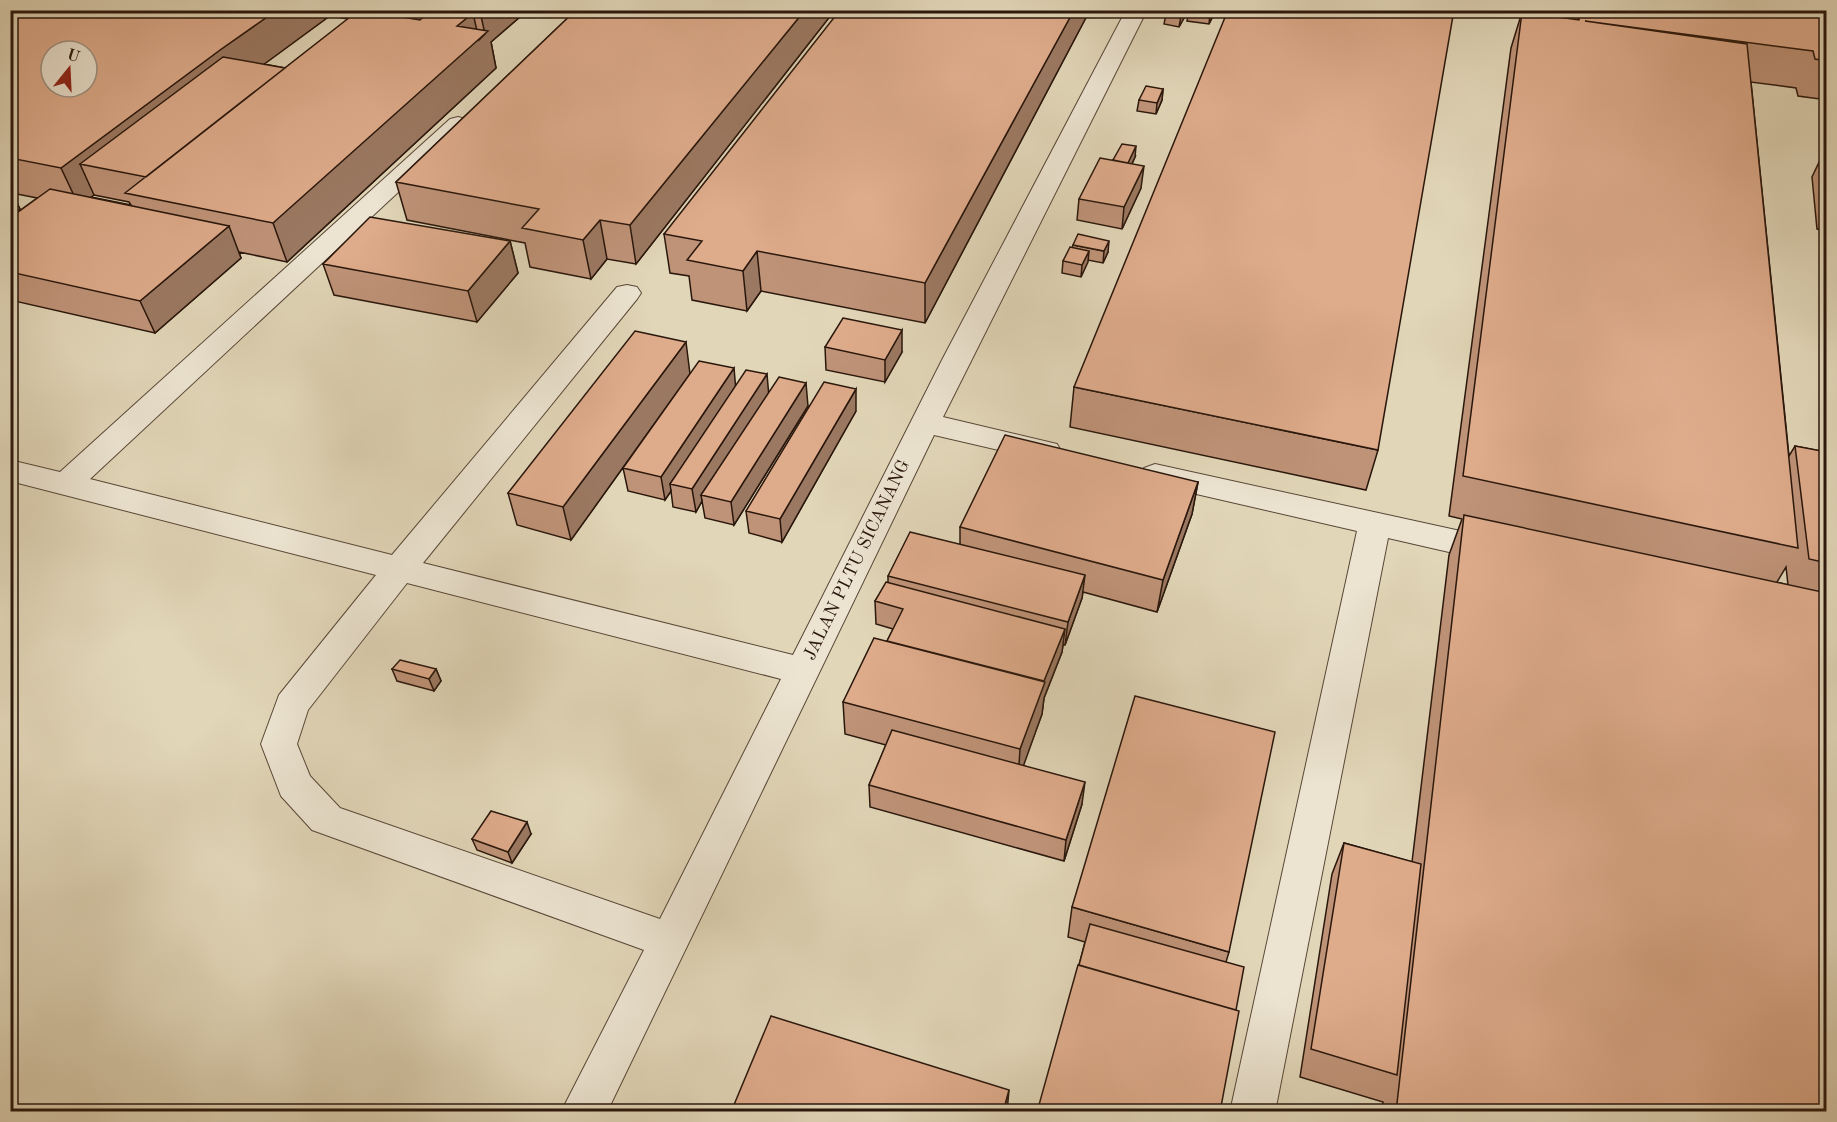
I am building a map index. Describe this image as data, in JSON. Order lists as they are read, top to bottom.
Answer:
{
  "streets": {
    "lane": ["JALAN PLTU SICANANG"]
  },
  "north": "top"
}
